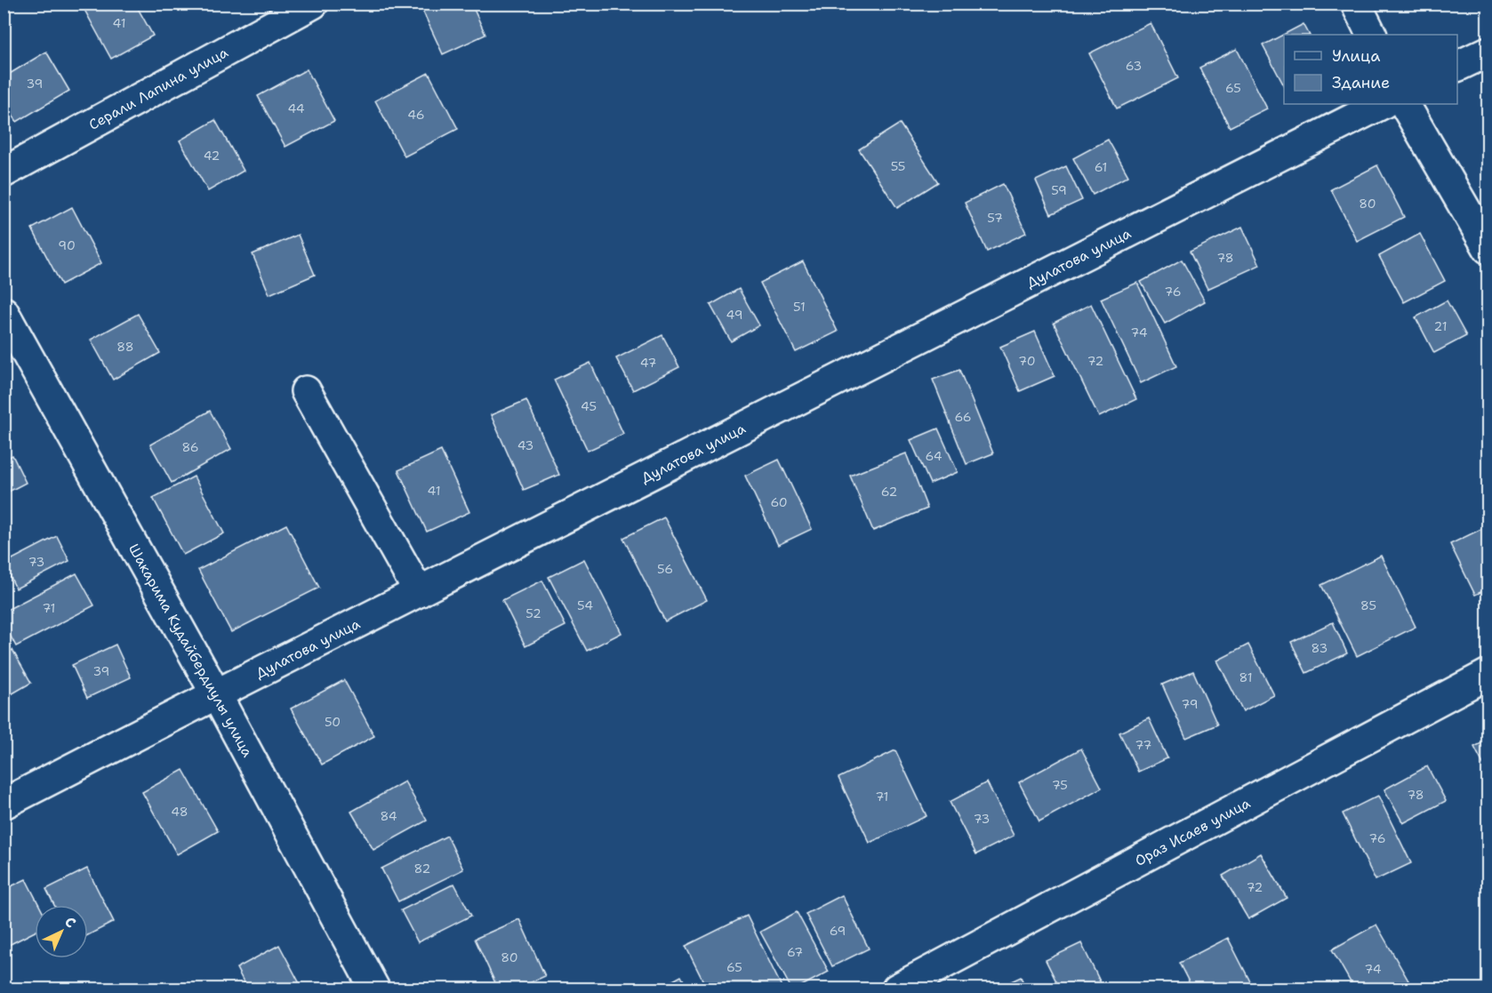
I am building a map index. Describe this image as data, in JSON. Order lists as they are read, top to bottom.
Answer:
{
  "streets": {
    "street": [
      "Серали Лапина улица",
      "Дулатова улица",
      "Шакарима Кудайбердиулы улица",
      "Ораз Исаев улица"
    ]
  },
  "crossings": [
    ["Дулатова улица", "Шакарима Кудайбердиулы улица"]
  ],
  "house_numbers": [
    "41",
    "63",
    "39",
    "65",
    "44",
    "46",
    "42",
    "55",
    "61",
    "59",
    "80",
    "57",
    "90",
    "78",
    "76",
    "51",
    "49",
    "21",
    "74",
    "88",
    "70",
    "72",
    "47",
    "45",
    "66",
    "43",
    "86",
    "64",
    "41",
    "62",
    "60",
    "73",
    "56",
    "54",
    "85",
    "71",
    "52",
    "83",
    "39",
    "81",
    "79",
    "50",
    "77",
    "75",
    "78",
    "71",
    "48",
    "84",
    "73",
    "76",
    "82",
    "72",
    "69",
    "67",
    "80",
    "65",
    "74"
  ],
  "legend": ["Улица", "Здание"],
  "north": "top right"
}
